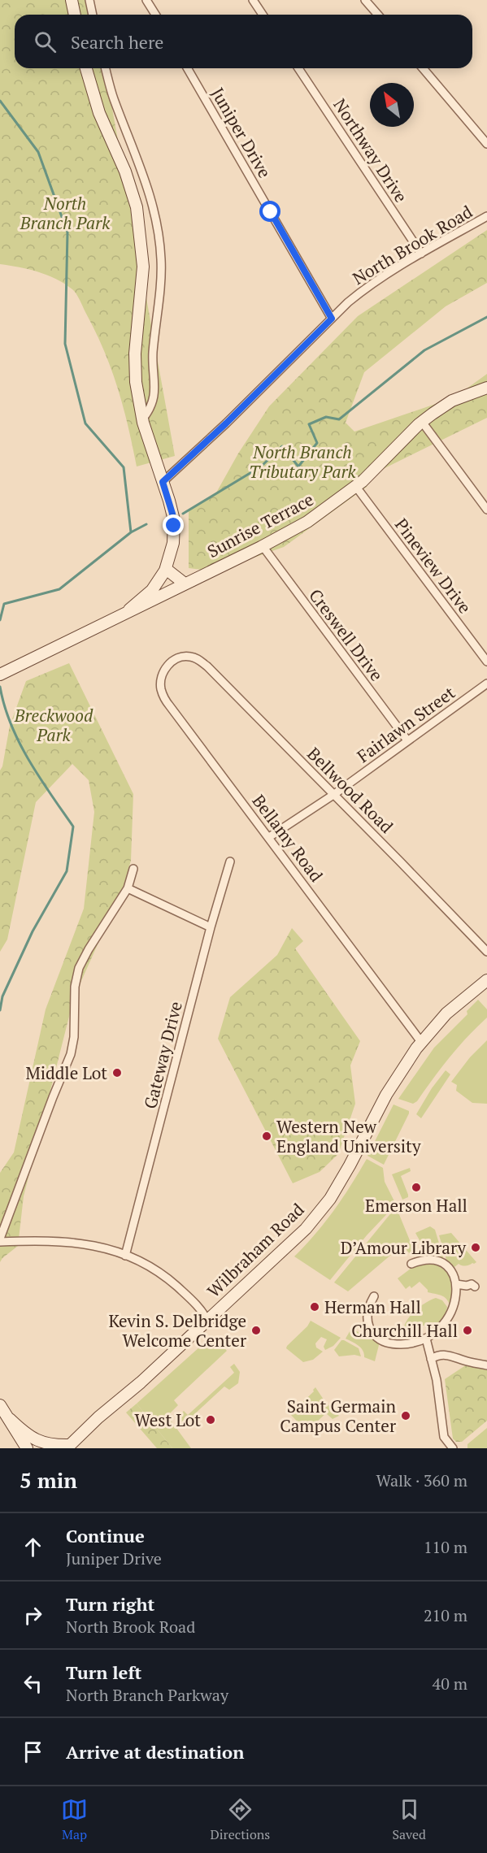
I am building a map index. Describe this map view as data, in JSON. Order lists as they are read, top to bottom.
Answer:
{
  "streets": {
    "street": [
      "Juniper Drive",
      "Northway Drive",
      "North Brook Road",
      "Sunrise Terrace",
      "Pineview Drive",
      "Creswell Drive",
      "Fairlawn Street",
      "Bellwood Road",
      "Bellamy Road",
      "Gateway Drive",
      "Wilbraham Road"
    ]
  },
  "crossings": [
    ["Juniper Drive", "North Brook Road"],
    ["Northway Drive", "North Brook Road"],
    ["Sunrise Terrace", "Pineview Drive"],
    ["Sunrise Terrace", "Creswell Drive"],
    ["Creswell Drive", "Fairlawn Street"],
    ["Fairlawn Street", "Bellwood Road"],
    ["Fairlawn Street", "Bellamy Road"],
    ["Bellwood Road", "Bellamy Road"],
    ["Bellamy Road", "Wilbraham Road"]
  ],
  "parks": ["North Branch Park", "North Branch Tributary Park", "Breckwood Park"],
  "places": [
    "Middle Lot",
    "Western New England University",
    "Emerson Hall",
    "D’Amour Library",
    "Herman Hall",
    "Kevin S. Delbridge Welcome Center",
    "Churchill Hall",
    "Saint Germain Campus Center",
    "West Lot"
  ],
  "north": "top left",
  "page": {
    "search": "Search here",
    "heading": ["5 min", "Walk · 360 m"],
    "list": [
      ["Continue", "Juniper Drive", "110 m"],
      ["Turn right", "North Brook Road", "210 m"],
      ["Turn left", "North Branch Parkway", "40 m"],
      "Arrive at destination"
    ],
    "nav": ["Map", "Directions", "Saved"]
  }
}
